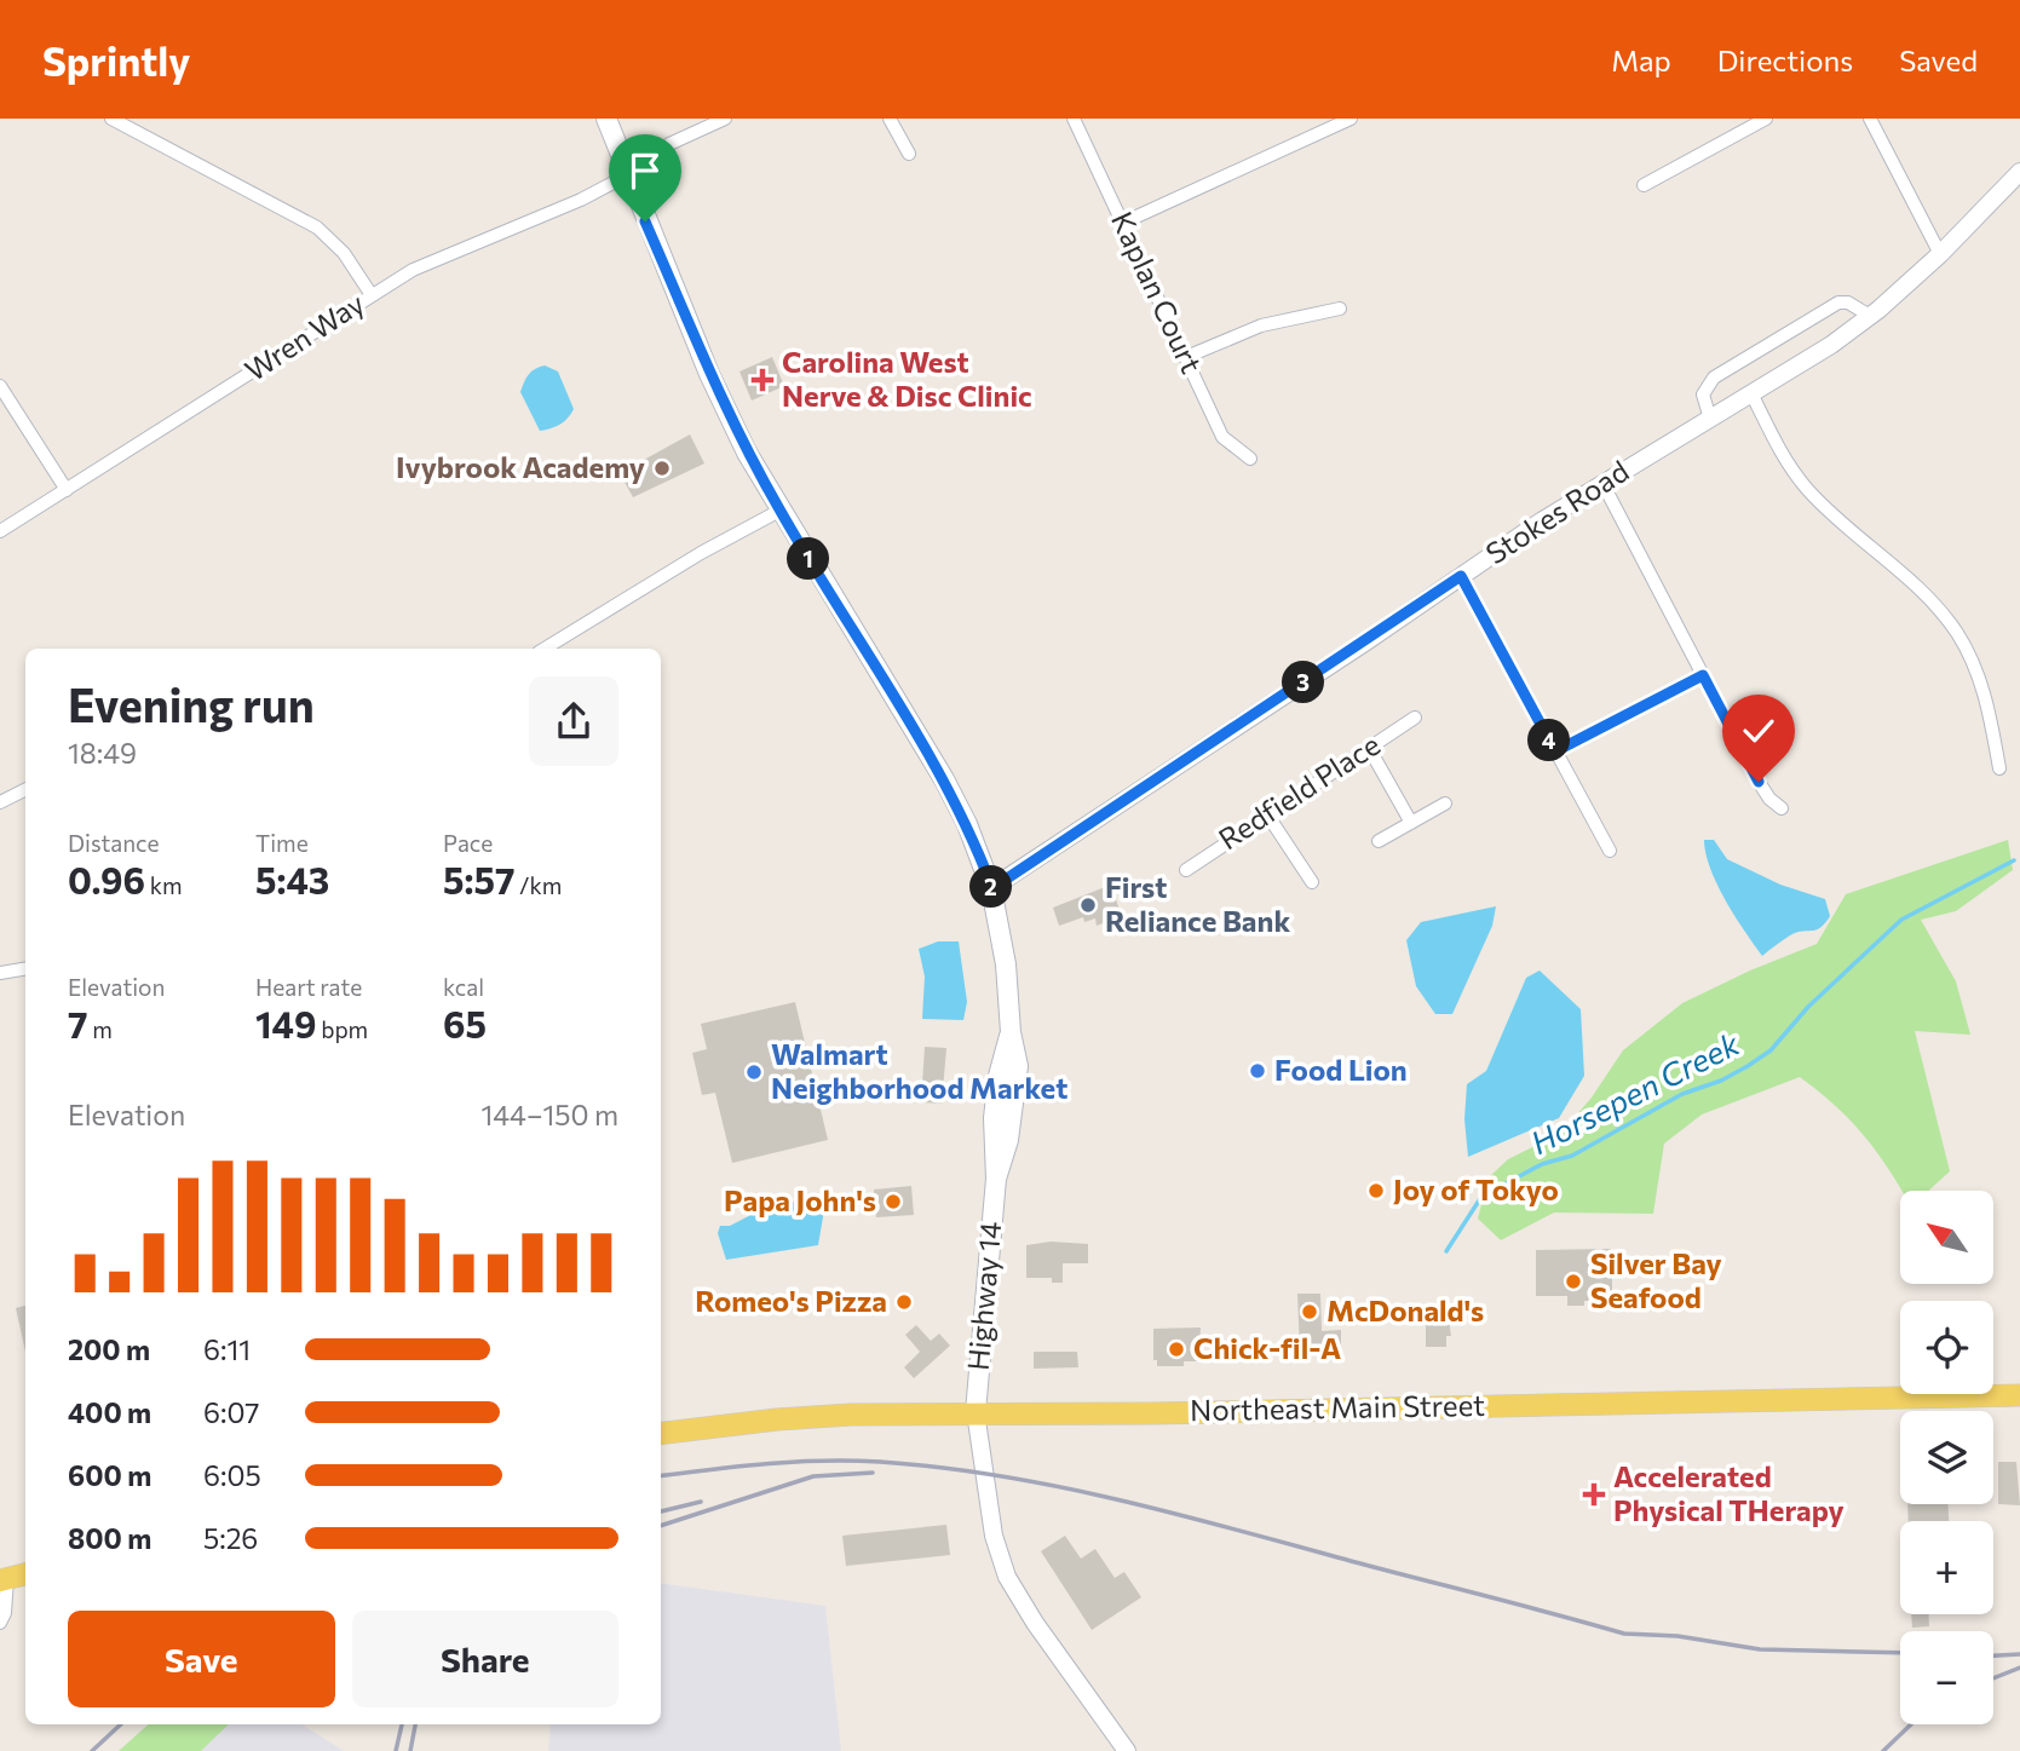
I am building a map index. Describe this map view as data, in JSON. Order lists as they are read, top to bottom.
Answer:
{
  "streets": {
    "main road": ["Highway 14", "Northeast Main Street"],
    "street": [
      "Kaplan Court",
      "Wren Way",
      "Stokes Road",
      "Redfield Place"
    ]
  },
  "crossings": [
    ["Wren Way", "Highway 14"],
    ["Stokes Road", "Highway 14"],
    ["Highway 14", "Northeast Main Street"]
  ],
  "water": ["Horsepen Creek"],
  "places": {
    "health": ["Carolina West Nerve & Disc Clinic", "Accelerated Physical THerapy"],
    "other": [
      "Ivybrook Academy",
      "First Reliance Bank",
      "Food Lion",
      "Walmart Neighborhood Market",
      "Joy of Tokyo",
      "Papa John's",
      "Silver Bay Seafood",
      "Romeo's Pizza",
      "McDonald's",
      "Chick-fil-A"
    ]
  },
  "north": "top left",
  "page": {
    "header": "Sprintly",
    "nav": ["Map", "Directions", "Saved"],
    "pins": [
      "1",
      "3",
      "4",
      "2"
    ],
    "heading": ["Evening run", "18:49"],
    "stats": [
      ["Distance", "0.96 km"],
      ["Time", "5:43"],
      ["Pace", "5:57 /km"],
      ["Elevation", "7 m"],
      ["Heart rate", "149 bpm"],
      ["kcal", "65"]
    ],
    "chart": ["Elevation", "144–150 m"],
    "map_buttons": ["+", "−"],
    "list": [
      {
        "name": "200 m",
        "note": "6:11"
      },
      {
        "name": "400 m",
        "note": "6:07"
      },
      {
        "name": "600 m",
        "note": "6:05"
      },
      {
        "name": "800 m",
        "note": "5:26"
      }
    ],
    "buttons": ["Save", "Share"]
  }
}
